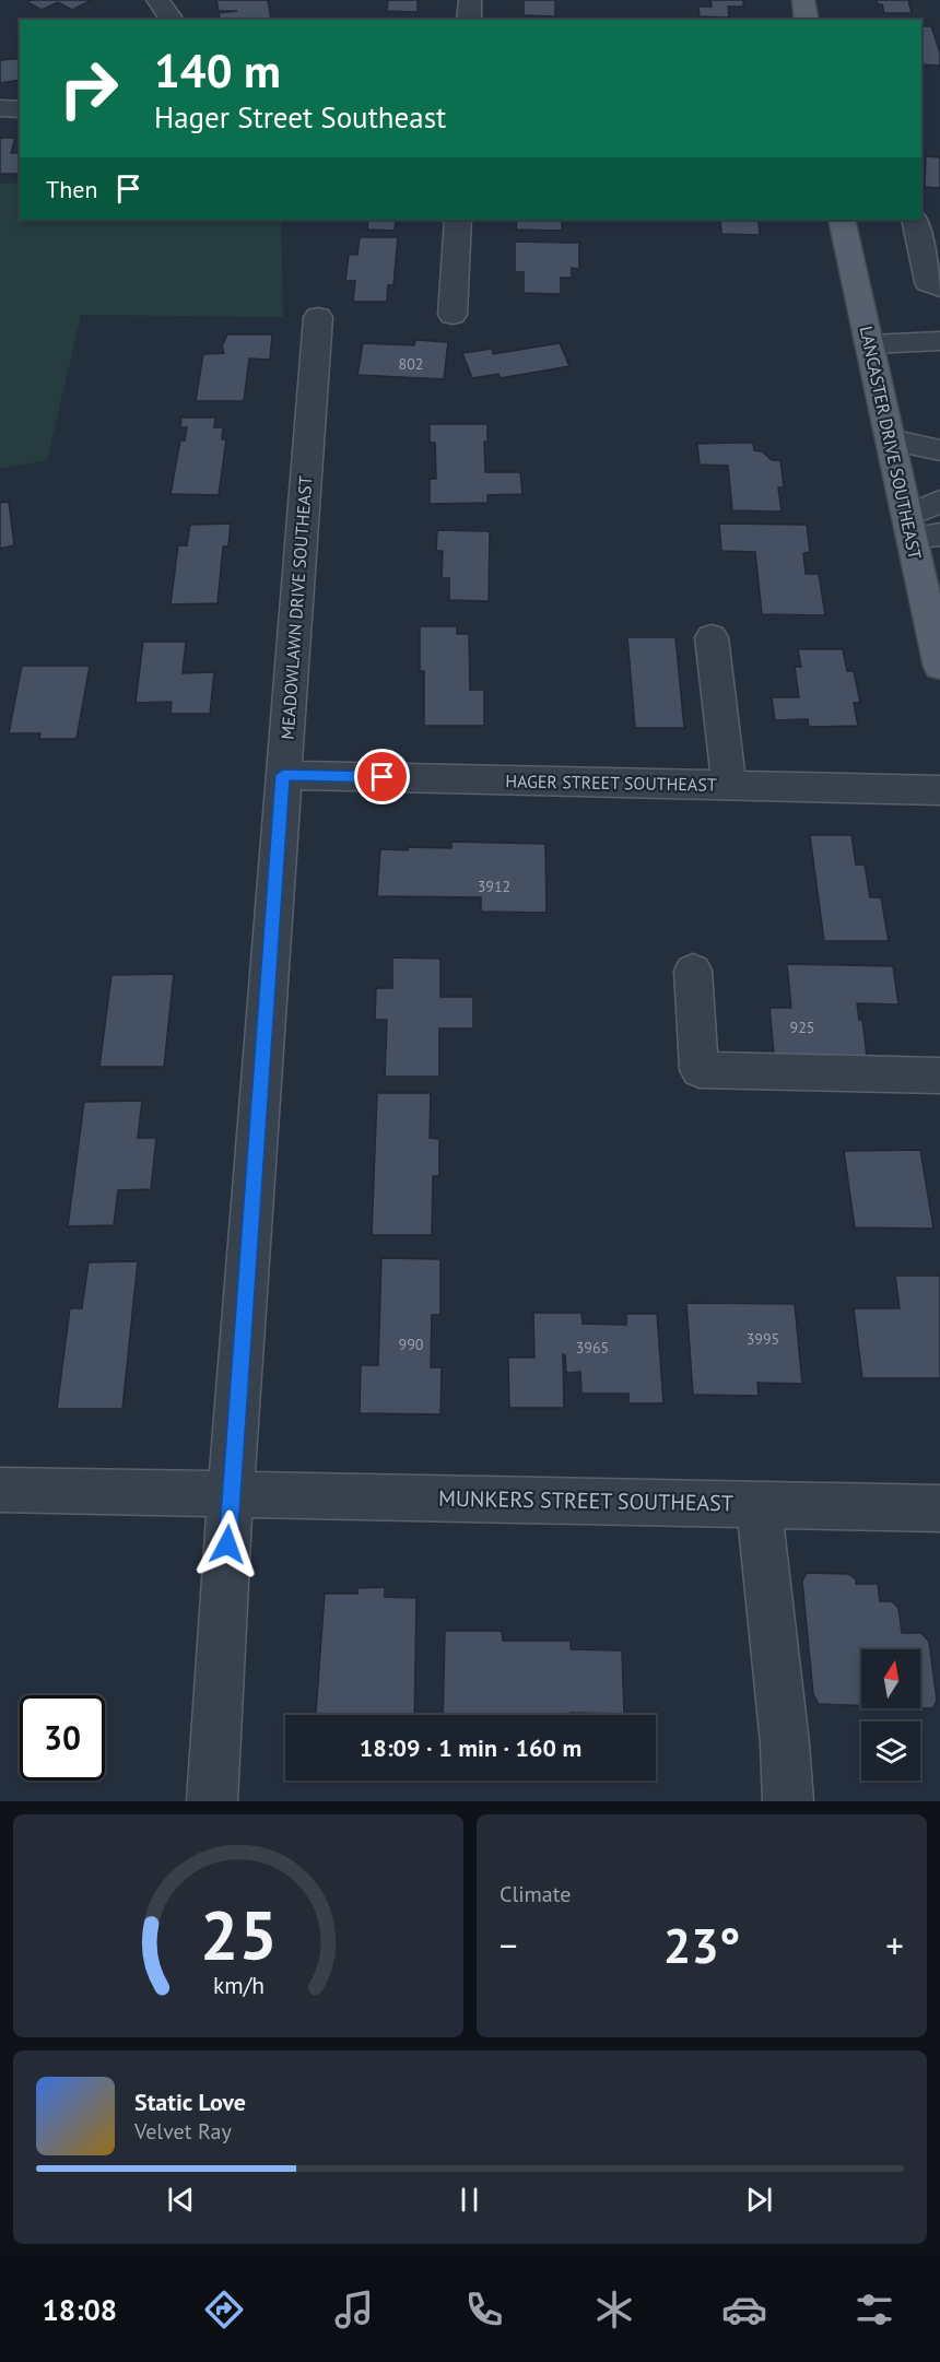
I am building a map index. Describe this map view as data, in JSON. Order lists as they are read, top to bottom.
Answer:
{
  "streets": {
    "main road": ["LANCASTER DRIVE SOUTHEAST"],
    "street": ["MEADOWLAWN DRIVE SOUTHEAST", "HAGER STREET SOUTHEAST", "MUNKERS STREET SOUTHEAST"]
  },
  "crossings": [
    ["MEADOWLAWN DRIVE SOUTHEAST", "HAGER STREET SOUTHEAST"],
    ["MEADOWLAWN DRIVE SOUTHEAST", "MUNKERS STREET SOUTHEAST"]
  ],
  "house_numbers": [
    "802",
    "3912",
    "925",
    "3995",
    "990",
    "3965"
  ],
  "north": "top",
  "page": {
    "turn": ["140 m", "Hager Street Southeast"],
    "then": "Then",
    "limit": "30",
    "trip": "18:09 · 1 min · 160 m",
    "tile": "Climate",
    "heat": ["−", "23°", "+"],
    "song": ["Static Love", "Velvet Ray"],
    "tabs": "18:08",
    "gauge": ["25", "km/h"]
  }
}
